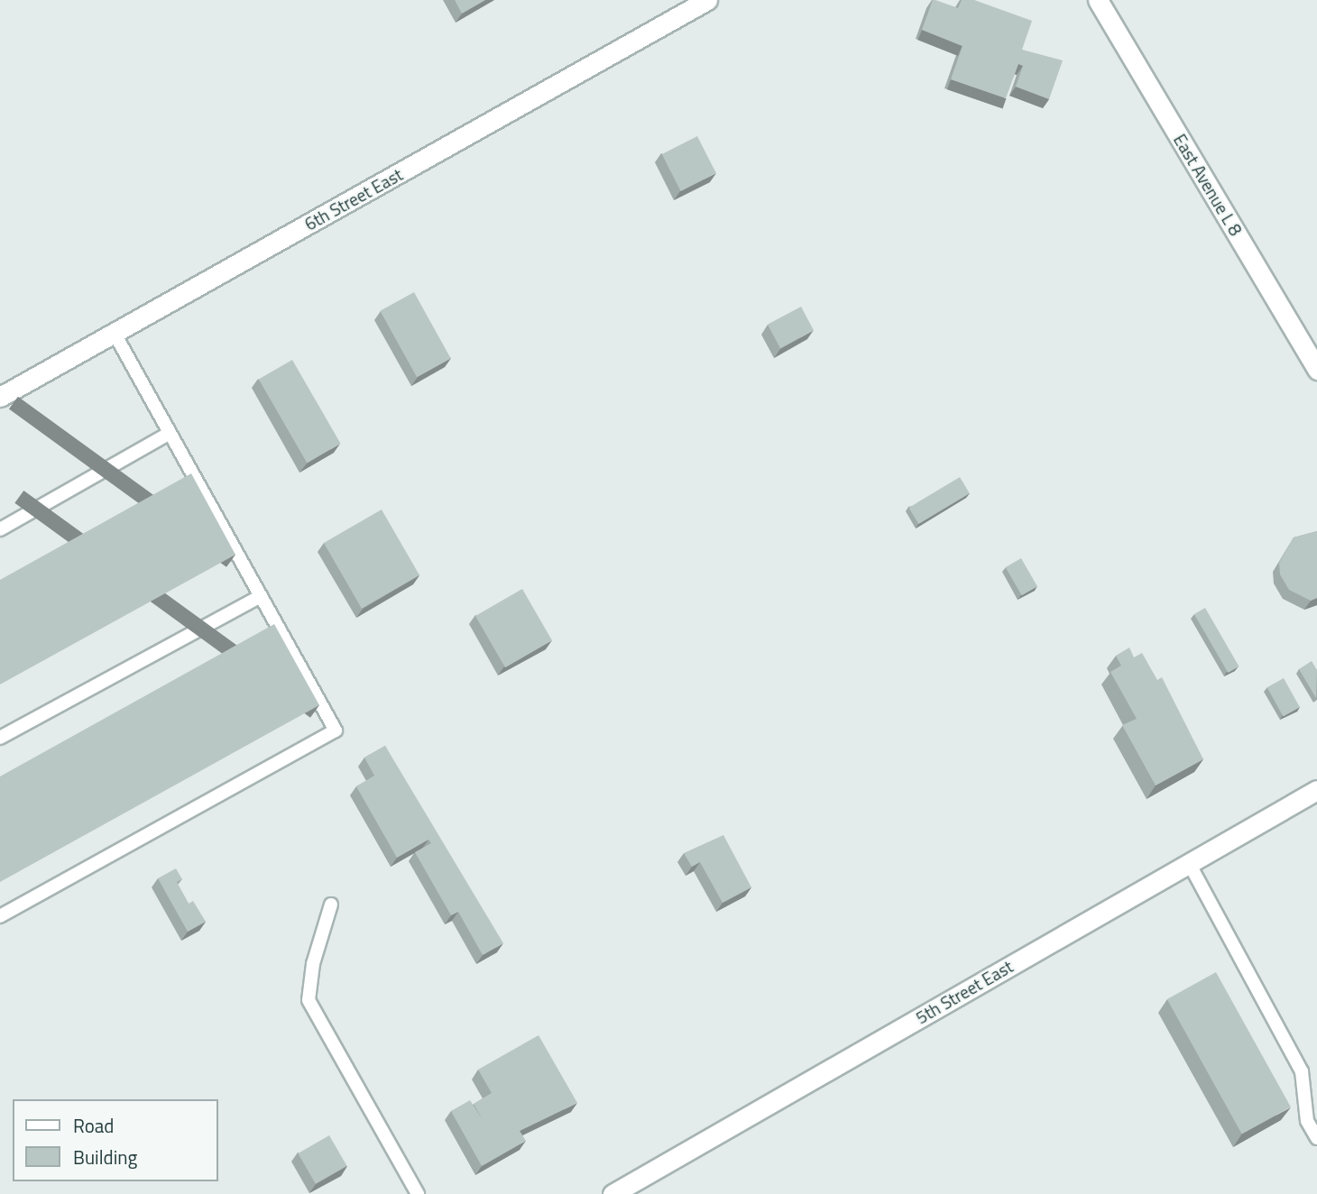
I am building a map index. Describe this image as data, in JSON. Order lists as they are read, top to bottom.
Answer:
{
  "streets": {
    "street": ["East Avenue L 8", "6th Street East", "5th Street East"]
  },
  "legend": ["Road", "Building"]
}
